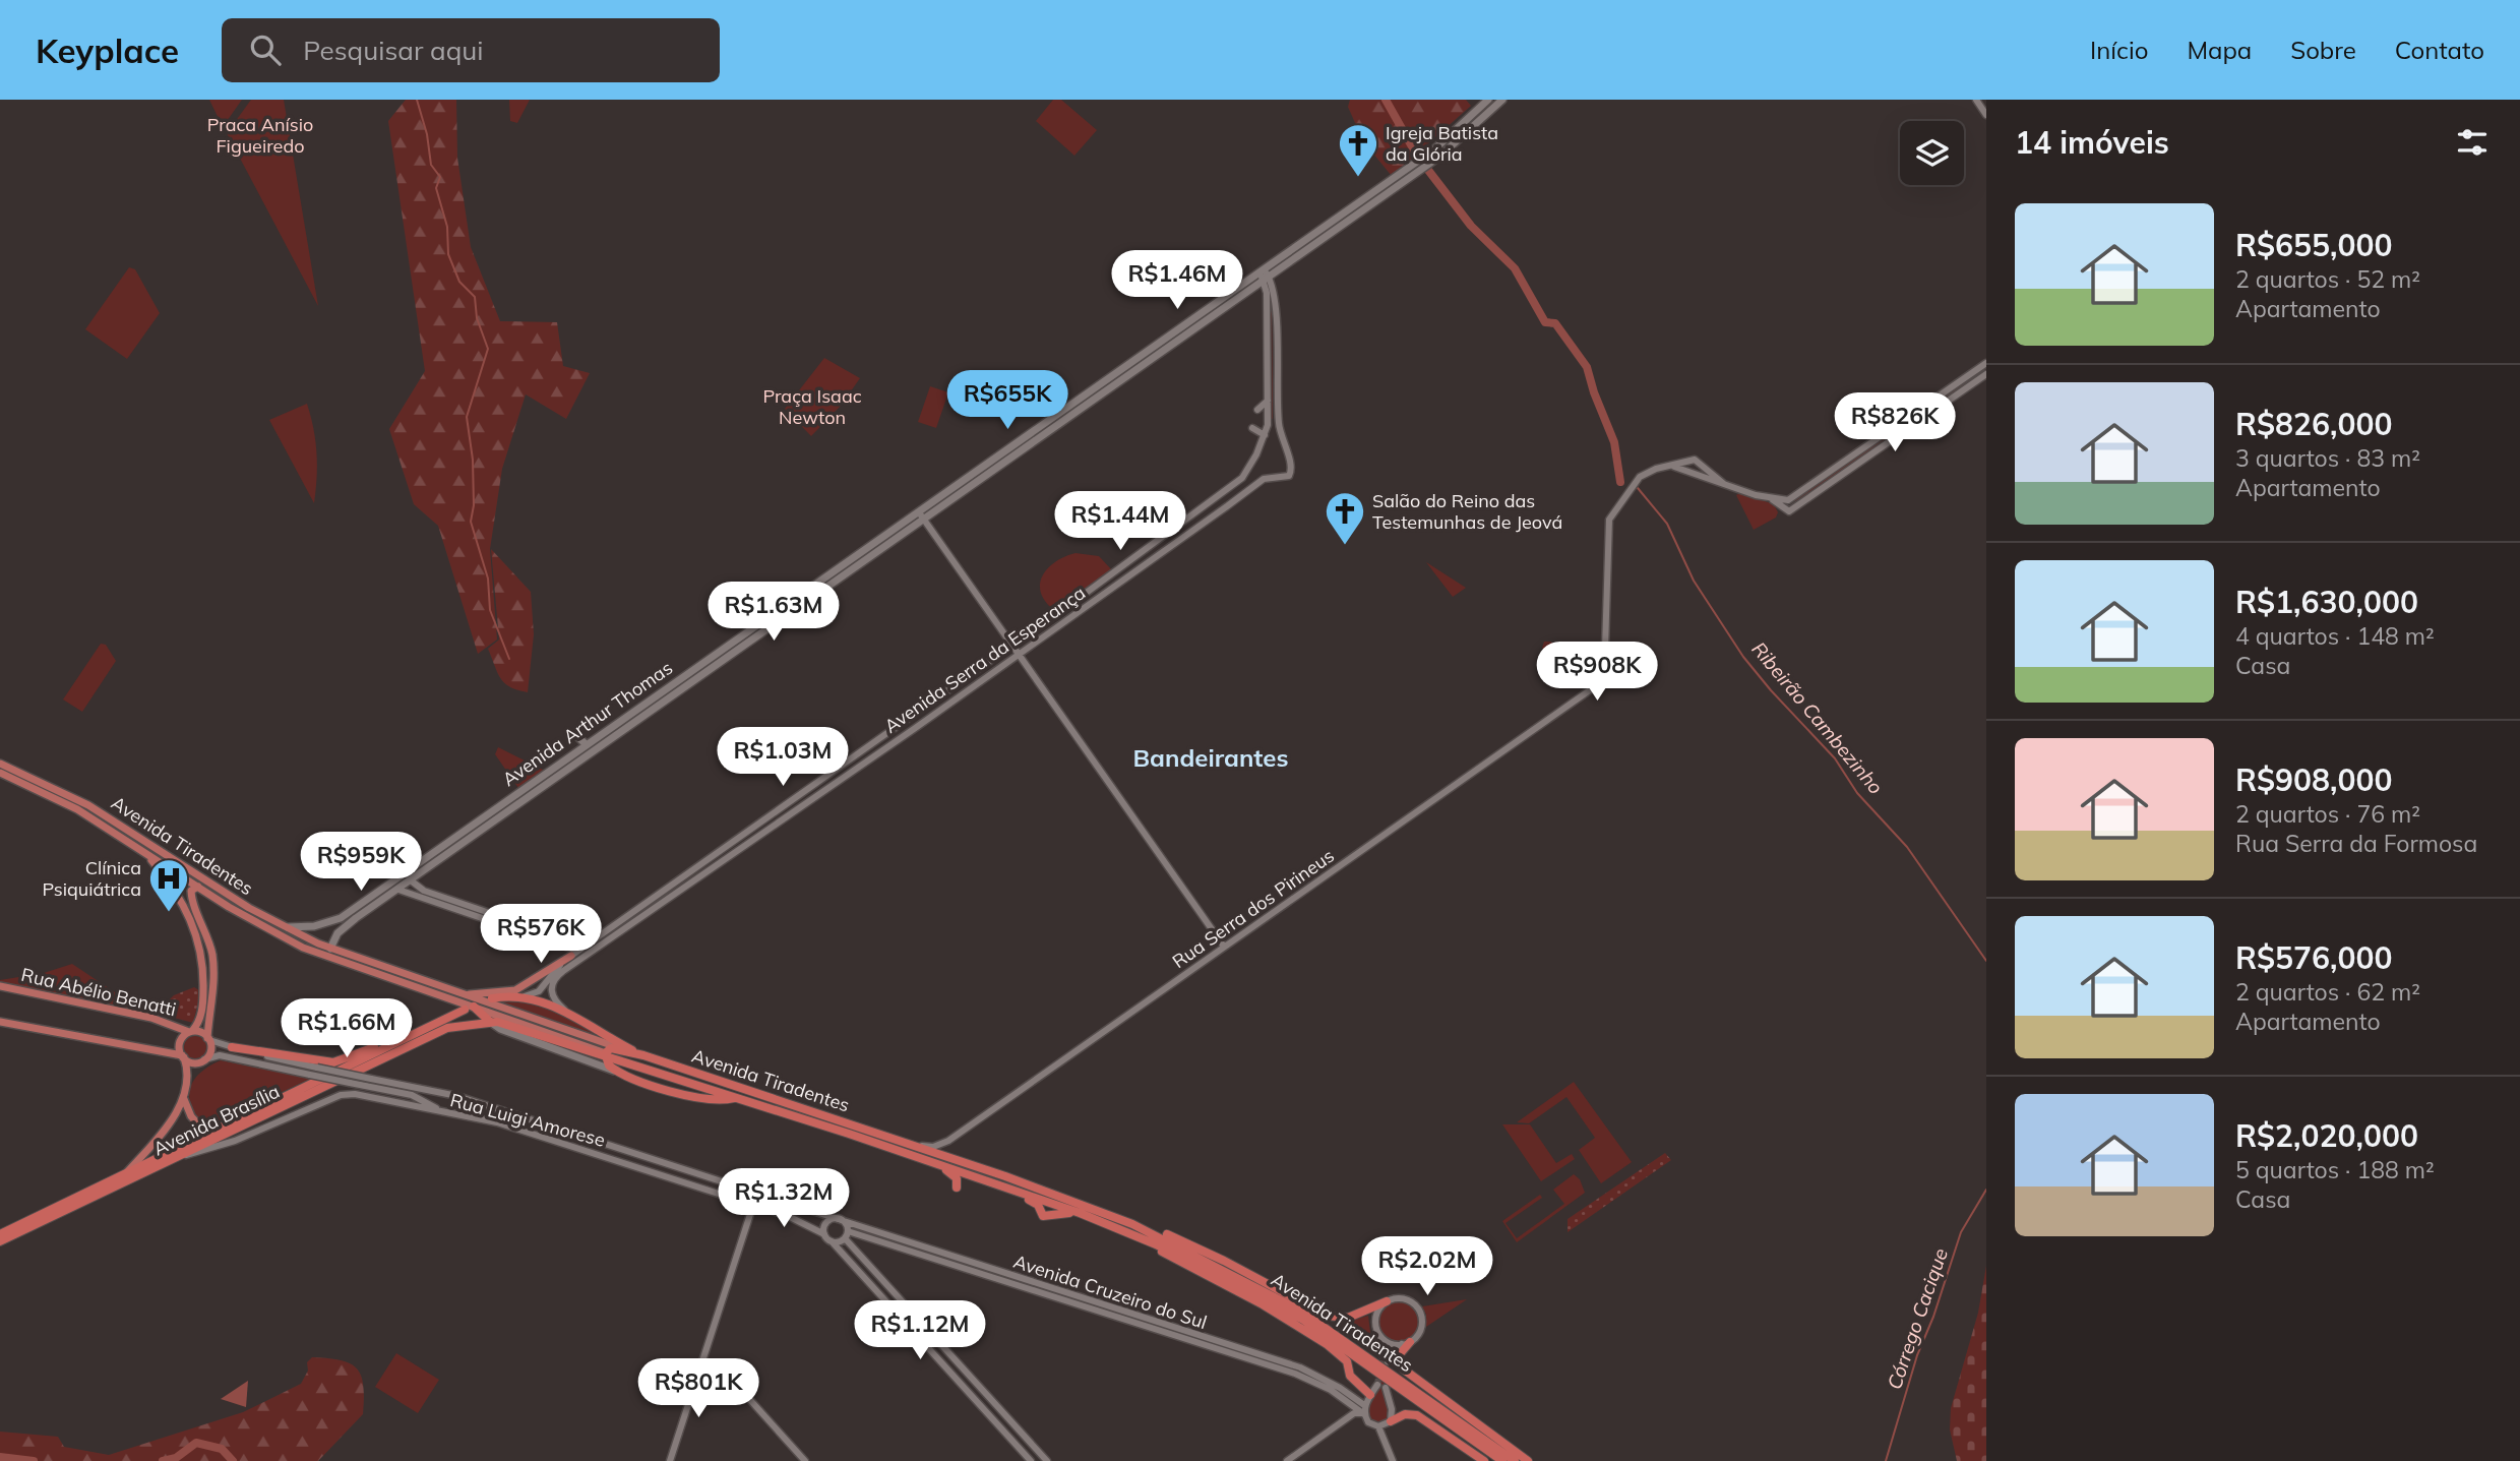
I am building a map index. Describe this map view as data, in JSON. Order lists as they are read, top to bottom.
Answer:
{
  "streets": {
    "highway": ["Avenida Tiradentes", "Avenida Brasília"],
    "main road": ["Avenida Arthur Thomas", "Rua Abélio Benatti"],
    "street": [
      "Avenida Serra da Esperança",
      "Rua Serra dos Pirineus",
      "Rua Luigi Amorese",
      "Avenida Cruzeiro do Sul"
    ]
  },
  "crossings": [
    ["Avenida Serra da Esperança", "Avenida Arthur Thomas"],
    ["Avenida Arthur Thomas", "Avenida Tiradentes"],
    ["Rua Abélio Benatti", "Rua Luigi Amorese"],
    ["Avenida Brasília", "Rua Luigi Amorese"],
    ["Rua Luigi Amorese", "Avenida Cruzeiro do Sul"]
  ],
  "districts": ["Bandeirantes"],
  "water": ["Ribeirão Cambezinho", "Córrego Cacique"],
  "parks": ["Praca Anísio Figueiredo", "Praça Isaac Newton"],
  "places": {
    "church": ["Igreja Batista da Glória", "Salão do Reino das Testemunhas de Jeová"],
    "hospital": ["Clínica Psiquiátrica"]
  },
  "page": {
    "header": "Keyplace",
    "search": "Pesquisar aqui",
    "nav": [
      "Início",
      "Mapa",
      "Sobre",
      "Contato"
    ],
    "heading": "14 imóveis",
    "list": [
      {
        "name": "R$655,000",
        "note": "2 quartos · 52 m² · Apartamento"
      },
      {
        "name": "R$826,000",
        "note": "3 quartos · 83 m² · Apartamento"
      },
      {
        "name": "R$1,630,000",
        "note": "4 quartos · 148 m² · Casa"
      },
      {
        "name": "R$908,000",
        "note": "2 quartos · 76 m² · Rua Serra da Formosa"
      },
      {
        "name": "R$576,000",
        "note": "2 quartos · 62 m² · Apartamento"
      },
      {
        "name": "R$2,020,000",
        "note": "5 quartos · 188 m² · Casa"
      }
    ],
    "price": [
      "R$1.46M",
      "R$655K",
      "R$826K",
      "R$1.44M",
      "R$1.63M",
      "R$908K",
      "R$1.03M",
      "R$959K",
      "R$576K",
      "R$1.66M",
      "R$1.32M",
      "R$2.02M",
      "R$1.12M",
      "R$801K"
    ]
  }
}
